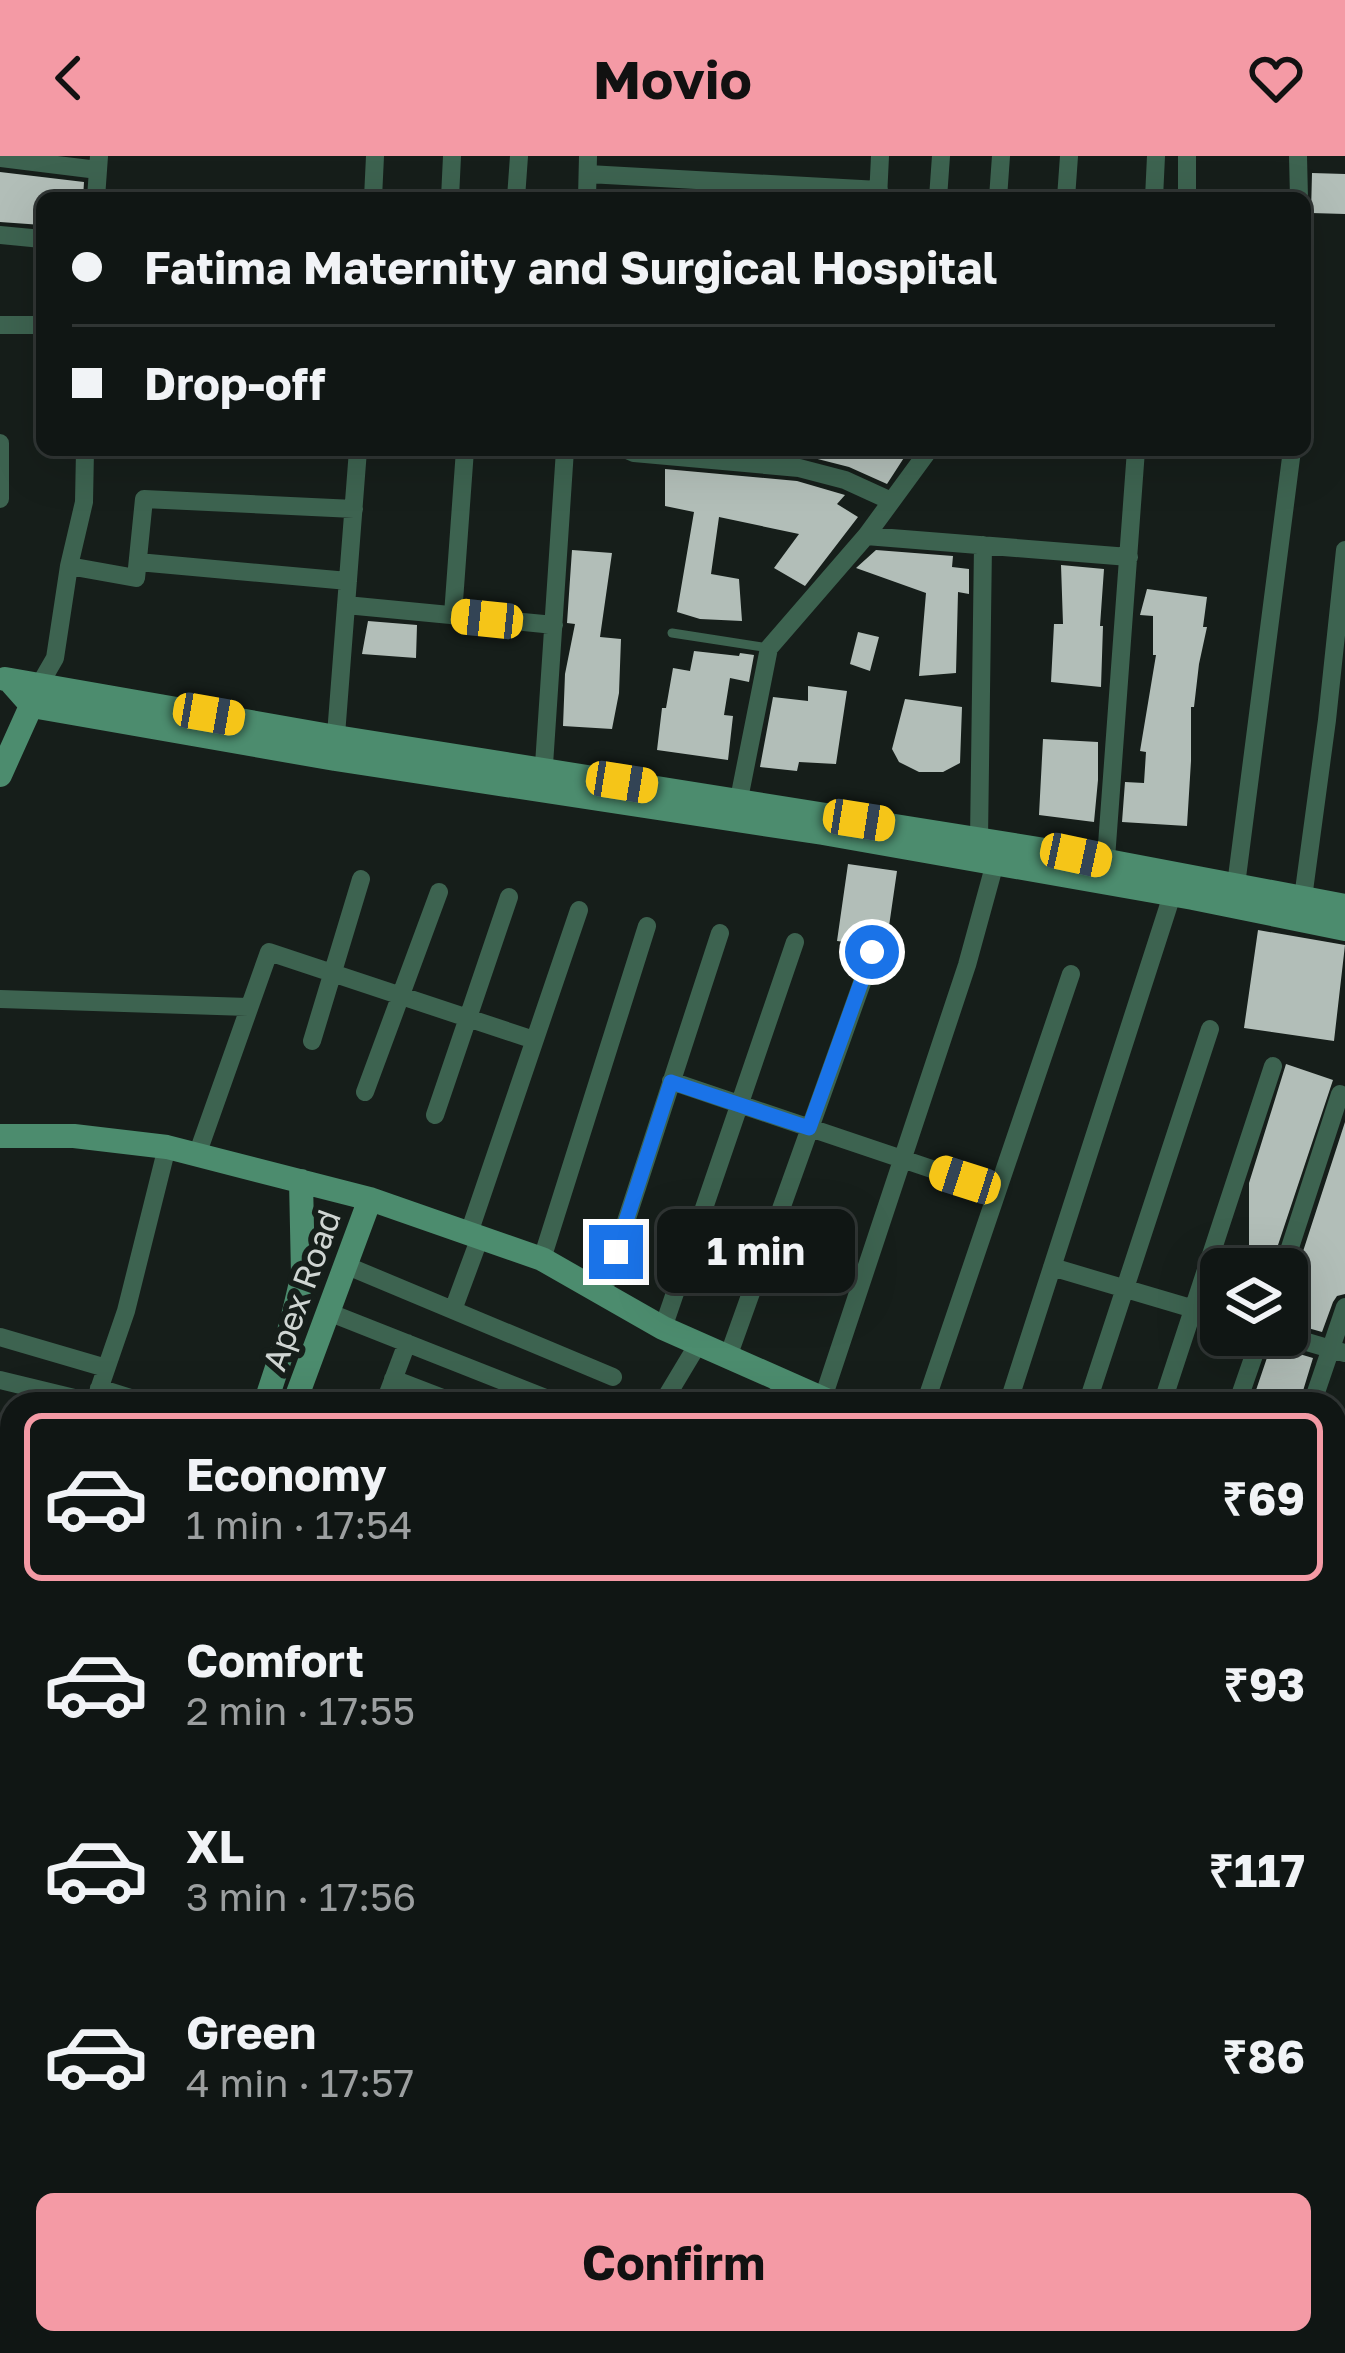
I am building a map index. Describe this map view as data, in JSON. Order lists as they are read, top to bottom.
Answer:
{
  "streets": {
    "street": ["Apex Road"]
  },
  "page": {
    "header": "Movio",
    "banner": ["Fatima Maternity and Surgical Hospital", "Drop-off"],
    "bubble": "1 min",
    "list": [
      {
        "name": "Economy",
        "note": "1 min · 17:54",
        "value": "₹69"
      },
      {
        "name": "Comfort",
        "note": "2 min · 17:55",
        "value": "₹93"
      },
      {
        "name": "XL",
        "note": "3 min · 17:56",
        "value": "₹117"
      },
      {
        "name": "Green",
        "note": "4 min · 17:57",
        "value": "₹86"
      }
    ],
    "buttons": "Confirm"
  }
}
